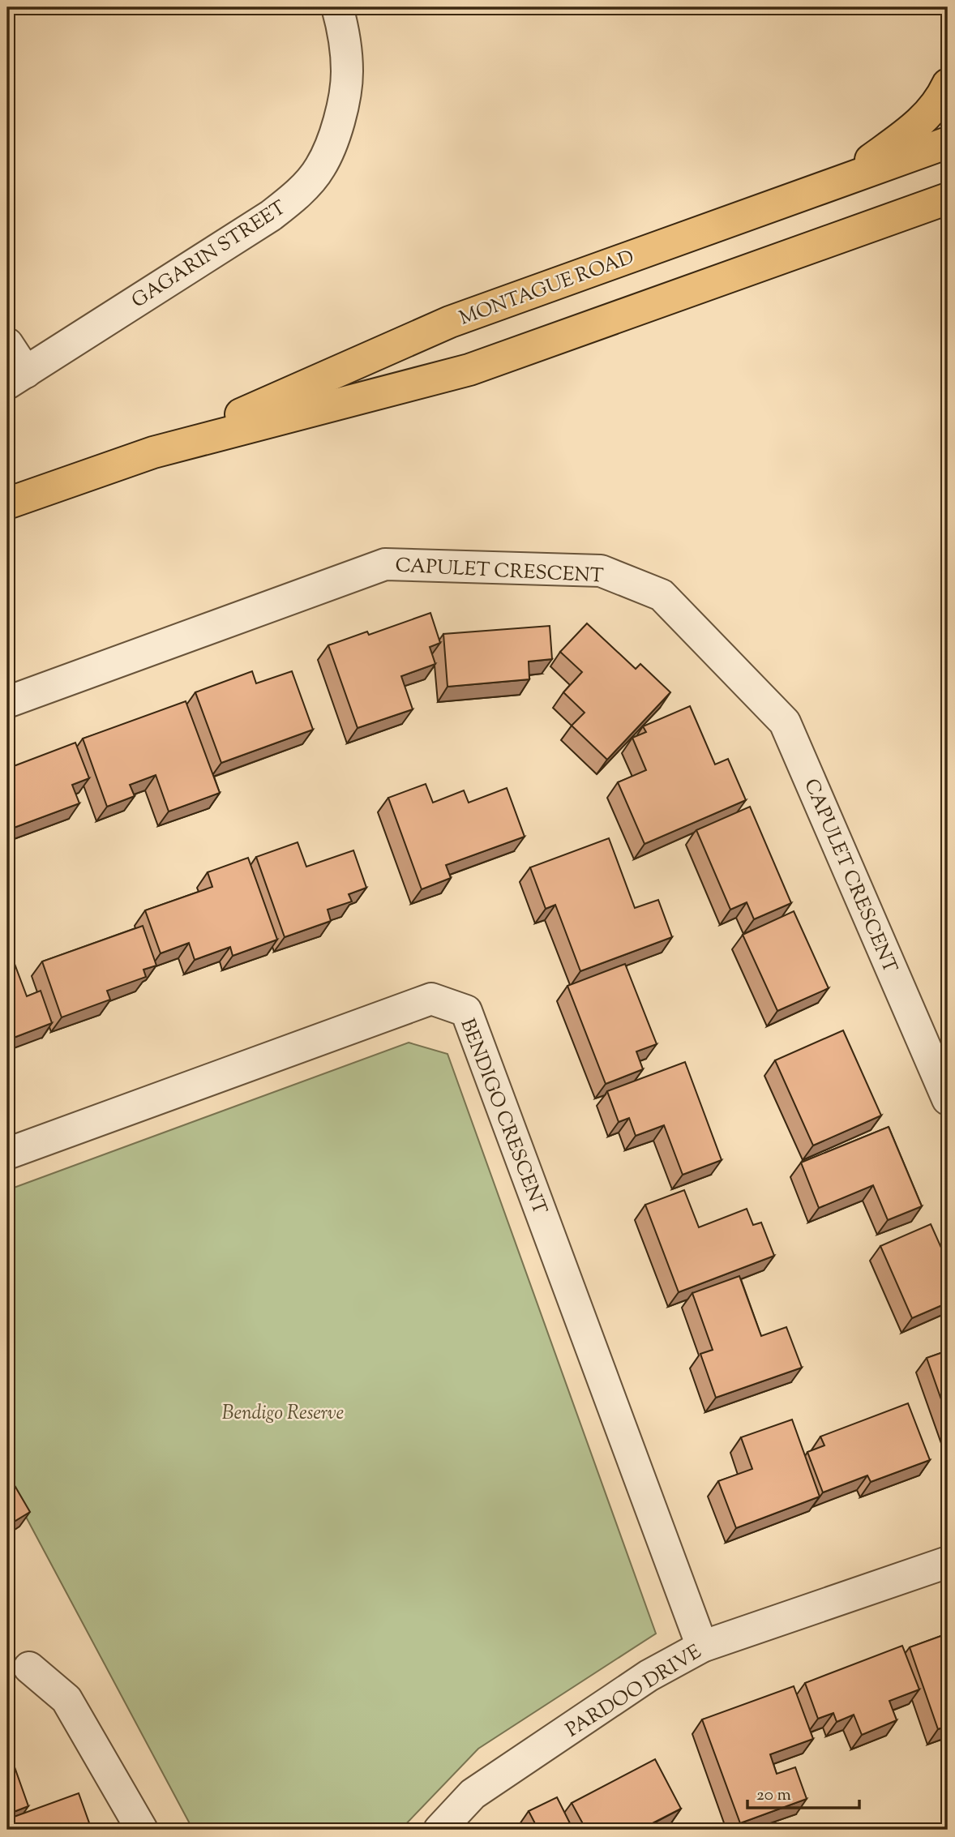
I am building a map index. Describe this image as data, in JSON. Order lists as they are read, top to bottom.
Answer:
{
  "streets": {
    "main road": ["MONTAGUE ROAD"],
    "street": [
      "GAGARIN STREET",
      "CAPULET CRESCENT",
      "BENDIGO CRESCENT",
      "PARDOO DRIVE"
    ]
  },
  "crossings": [
    ["BENDIGO CRESCENT", "PARDOO DRIVE"]
  ],
  "parks": ["Bendigo Reserve"],
  "scale_bar": "20 m"
}
